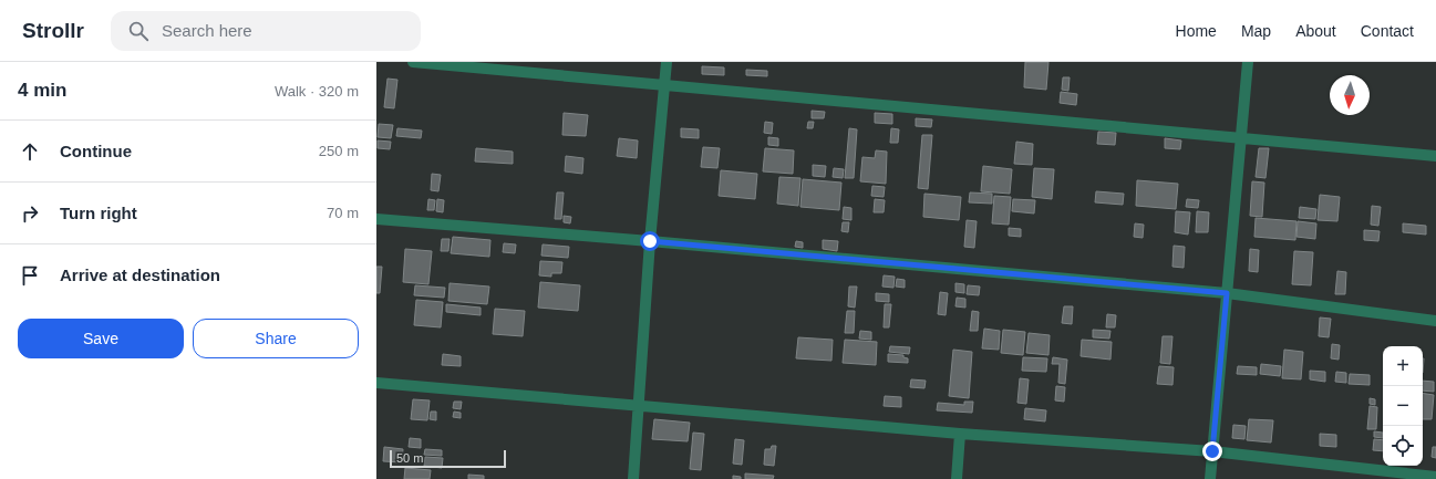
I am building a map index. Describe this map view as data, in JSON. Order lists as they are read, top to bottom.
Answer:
{
  "scale_bar": "50 m",
  "north": "bottom",
  "page": {
    "header": "Strollr",
    "search": "Search here",
    "nav": [
      "Home",
      "Map",
      "About",
      "Contact"
    ],
    "heading": ["4 min", "Walk · 320 m"],
    "list": [
      ["Continue", "250 m"],
      ["Turn right", "70 m"],
      "Arrive at destination"
    ],
    "buttons": ["Save", "Share"],
    "map_buttons": ["+", "−"],
    "scale": "50 m"
  }
}
